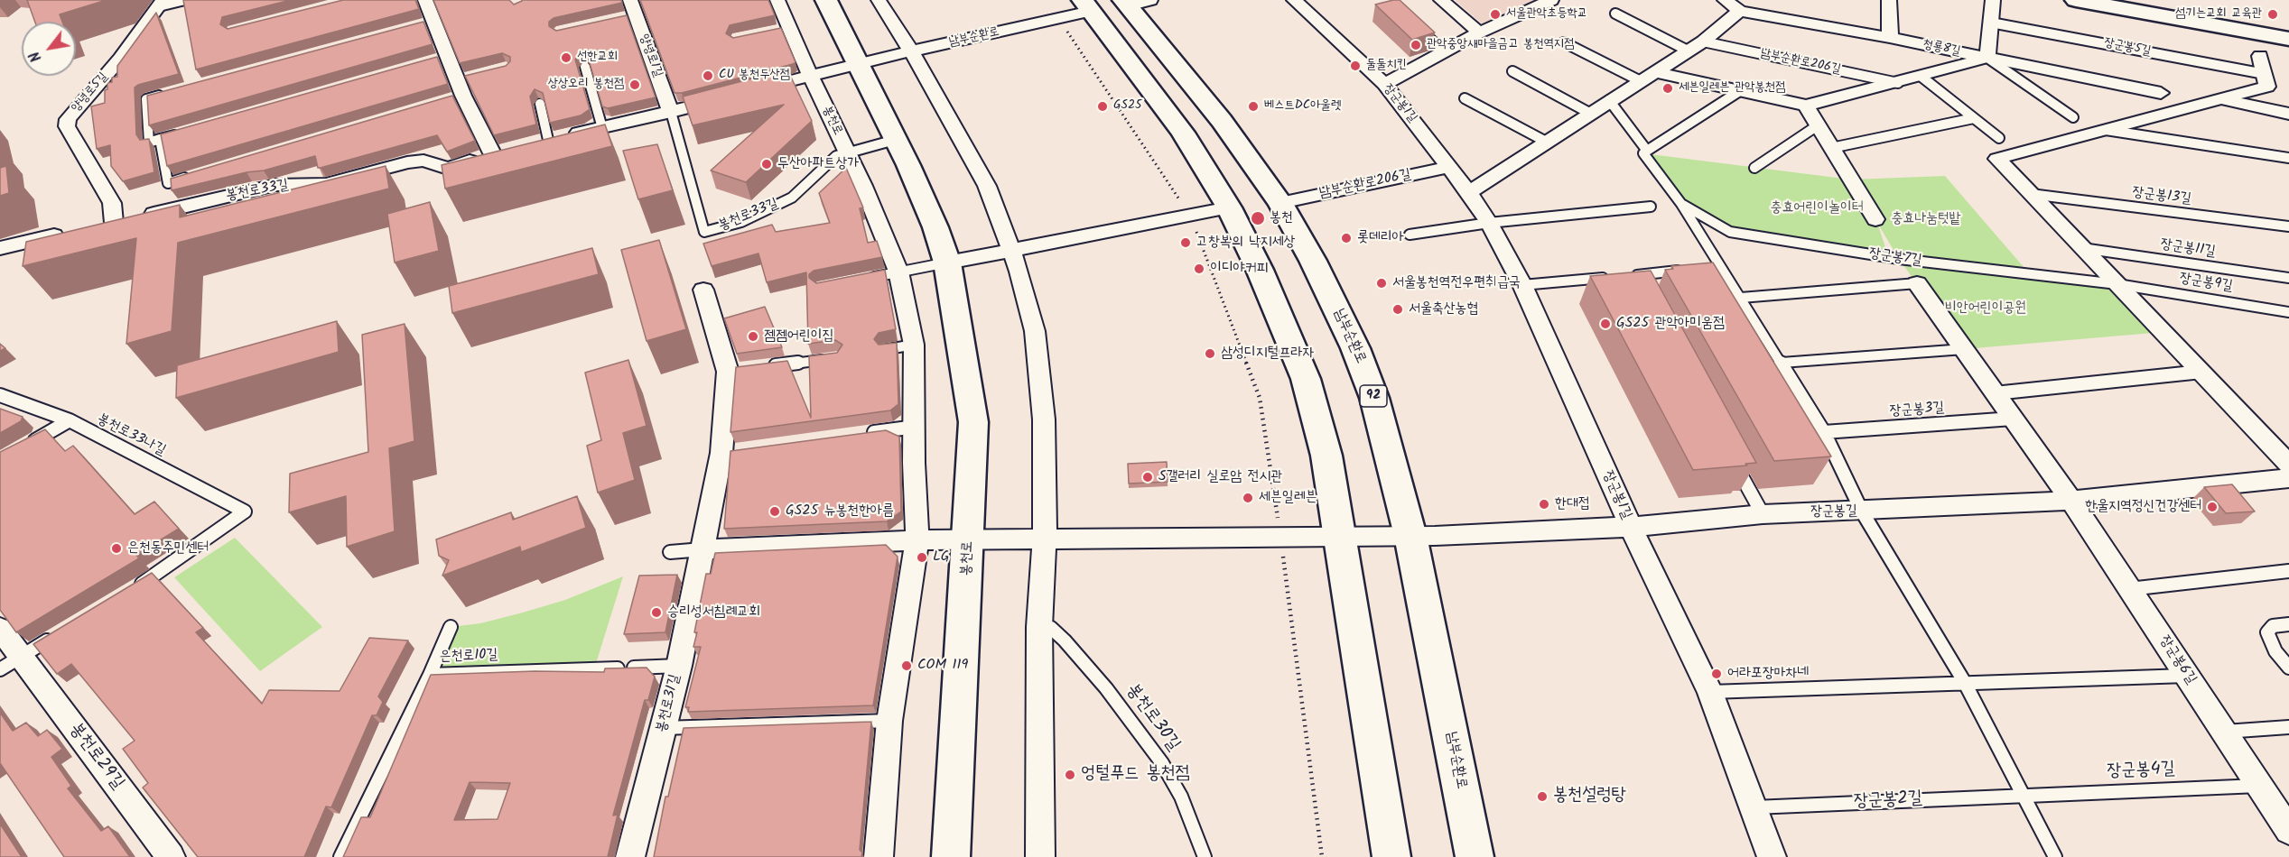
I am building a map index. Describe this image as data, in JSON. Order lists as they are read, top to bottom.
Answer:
{
  "streets": {
    "main road": ["남부순환로", "봉천로", "92"],
    "street": [
      "청룡8길",
      "양녕로1길",
      "남부순환로206길",
      "양녕로5길",
      "장군봉1길",
      "봉천로33길",
      "장군봉길",
      "장군봉6길",
      "봉천로31길",
      "봉천로29길"
    ],
    "lane": [
      "장군봉5길",
      "장군봉13길",
      "장군봉11길",
      "장군봉7길",
      "장군봉9길",
      "장군봉3길",
      "봉천로33나길",
      "은천로10길",
      "봉천로30길",
      "장군봉4길",
      "장군봉2길"
    ]
  },
  "crossings": [
    ["남부순환로", "남부순환로206길"],
    ["남부순환로", "봉천로"],
    ["남부순환로", "장군봉길"],
    ["양녕로1길", "봉천로33길"],
    ["남부순환로206길", "장군봉1길"],
    ["양녕로5길", "봉천로33길"],
    ["장군봉1길", "장군봉길"],
    ["봉천로", "봉천로33길"],
    ["장군봉7길", "장군봉9길"],
    ["장군봉길", "장군봉6길"],
    ["은천로10길", "봉천로31길"],
    ["장군봉6길", "장군봉4길"],
    ["장군봉4길", "장군봉2길"]
  ],
  "parks": ["충효어린이놀이터", "충효나눔텃밭", "비안어린이공원"],
  "places": [
    "서울관악초등학교",
    "섬기는교회 교육관",
    "관악중앙새마을금고 봉천역지점",
    "선한교회",
    "둘둘치킨",
    "CU 봉천두산점",
    "상상오리 봉천점",
    "세븐일레븐 관악봉천점",
    "GS25",
    "베스트DC아울렛",
    "두산아파트상가",
    "봉천",
    "롯데리아",
    "고창복의 낙지세상",
    "이디야커피",
    "서울봉천역전우편취급국",
    "서울축산농협",
    "GS25 관악아미움점",
    "젬젬어린이집",
    "삼성디지털프라자",
    "S갤러리 실로암 전시관",
    "세븐일레븐",
    "한대접",
    "한울지역정신건강센터",
    "GS25 뉴봉천한아름",
    "은천동주민센터",
    "LG",
    "승리성서침례교회",
    "COM 119",
    "어라포장마차네",
    "엉털푸드 봉천점",
    "봉천설렁탕"
  ],
  "north": "bottom left"
}
